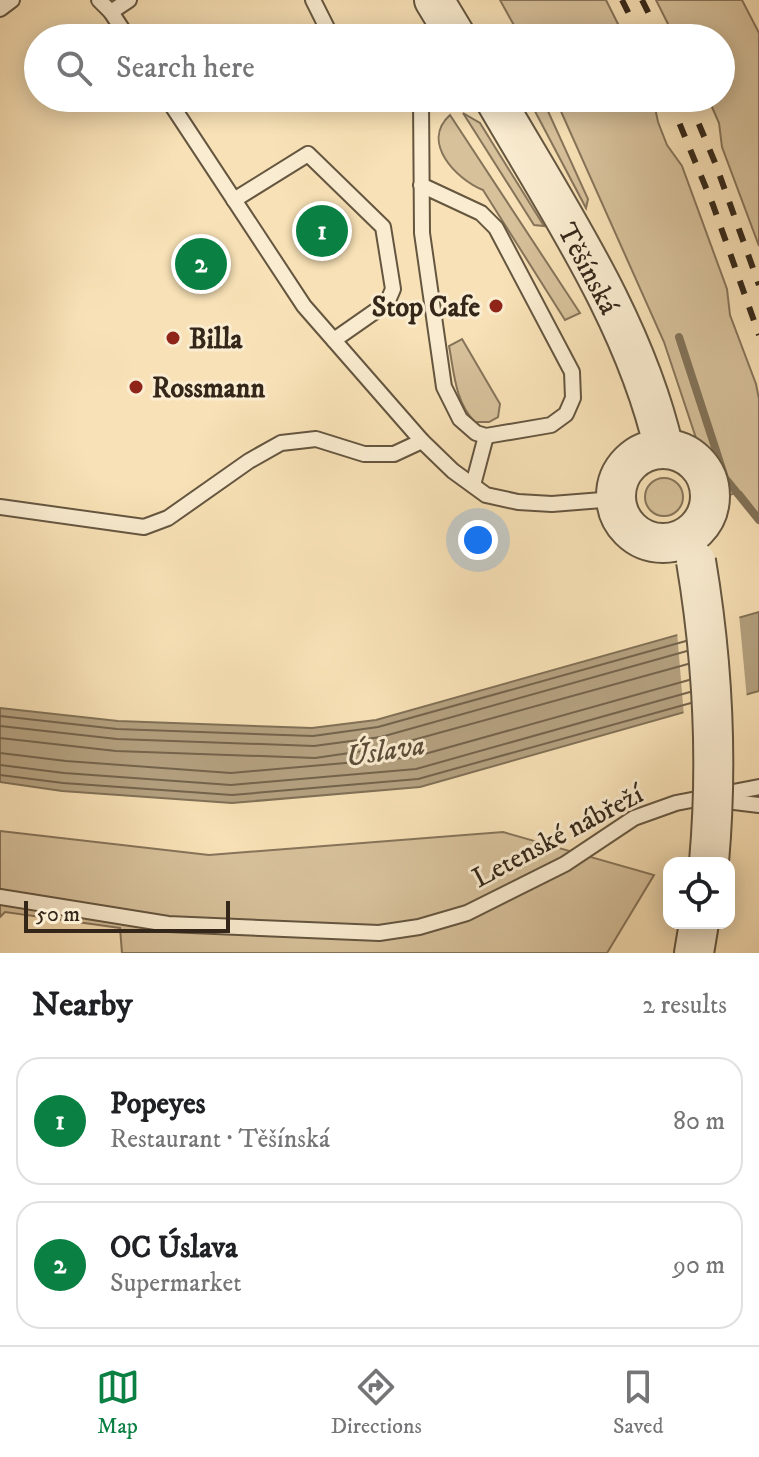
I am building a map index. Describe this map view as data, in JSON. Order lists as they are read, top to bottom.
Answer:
{
  "streets": {
    "street": ["Těšínská"],
    "lane": ["Letenské nábřeží"]
  },
  "water": ["Úslava"],
  "places": ["Stop Cafe", "Billa", "Rossmann"],
  "scale_bar": "50 m",
  "page": {
    "search": "Search here",
    "pins": ["1", "2"],
    "scale": "50 m",
    "heading": ["Nearby", "2 results"],
    "list": [
      {
        "mark": "1",
        "name": "Popeyes",
        "note": "Restaurant · Těšínská",
        "value": "80 m"
      },
      {
        "mark": "2",
        "name": "OC Úslava",
        "note": "Supermarket",
        "value": "90 m"
      }
    ],
    "nav": ["Map", "Directions", "Saved"]
  }
}
